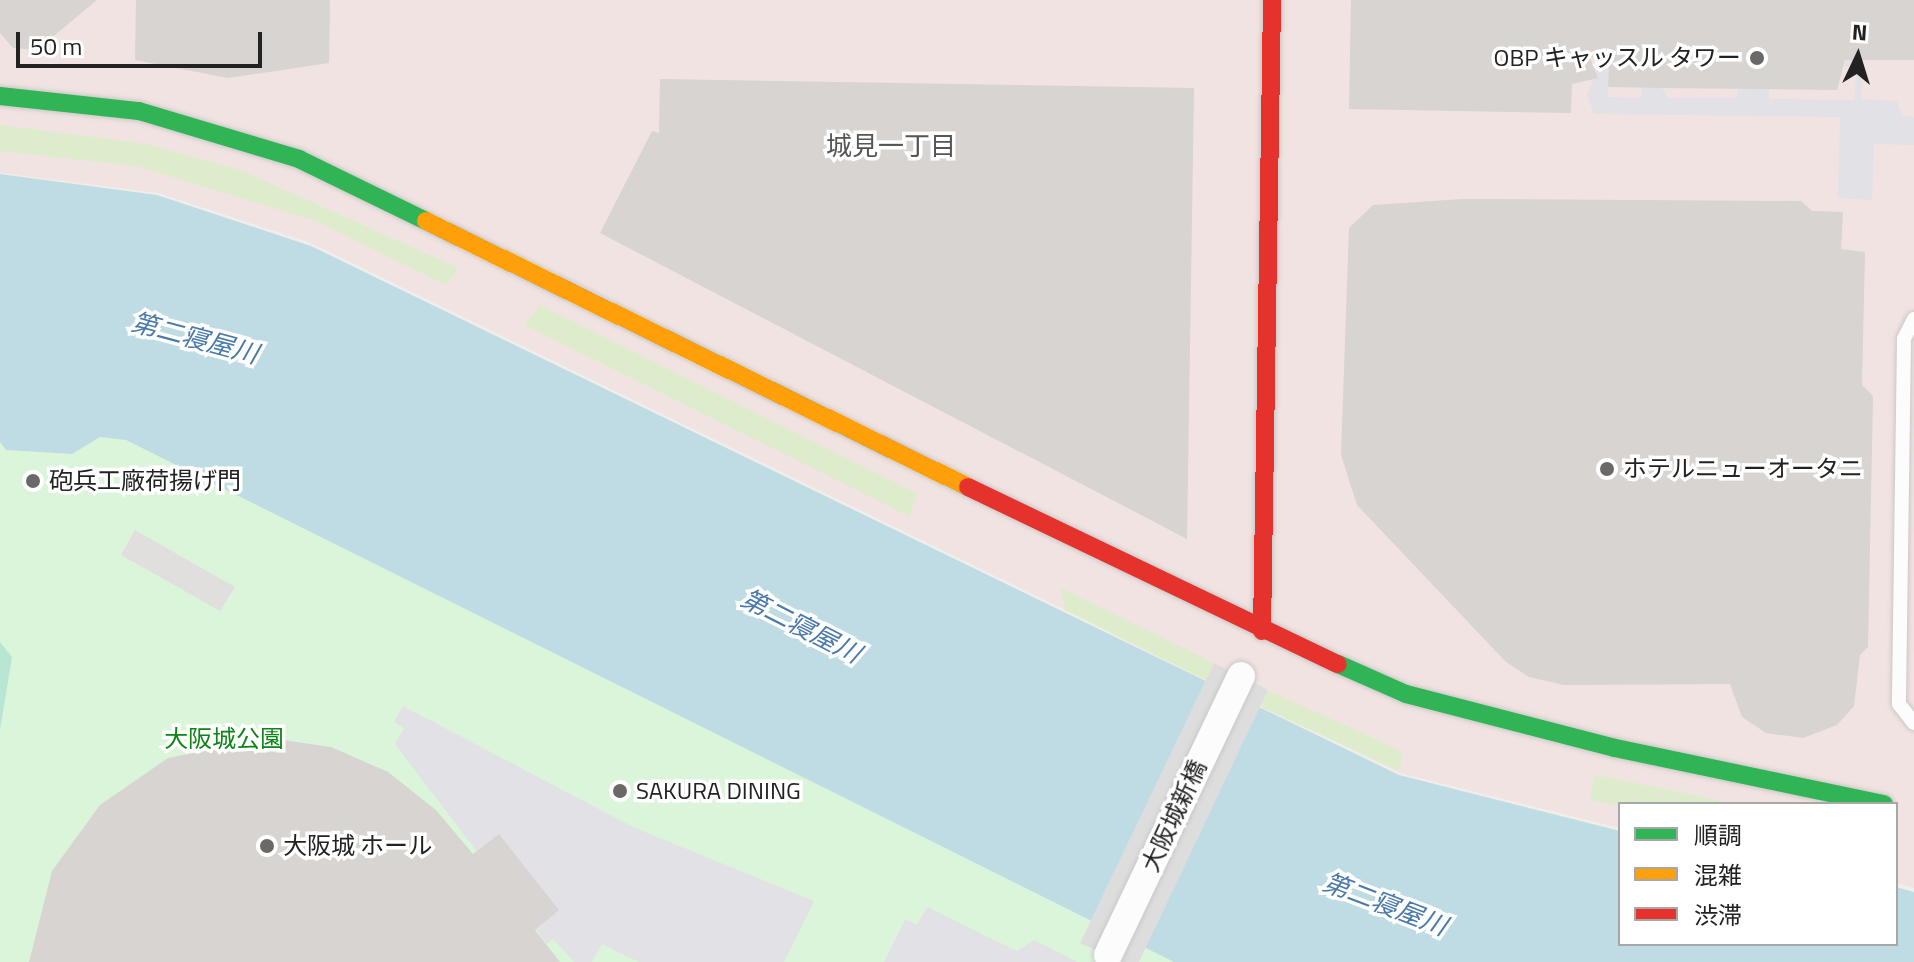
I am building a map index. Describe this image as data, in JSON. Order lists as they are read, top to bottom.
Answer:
{
  "streets": {
    "street": ["大阪城新橋"]
  },
  "districts": ["城見一丁目"],
  "water": ["第二寝屋川"],
  "parks": ["大阪城公園"],
  "places": [
    "OBP キャッスル タワー",
    "ホテルニューオータニ",
    "砲兵工廠荷揚げ門",
    "SAKURA DINING",
    "大阪城 ホール"
  ],
  "legend": ["順調", "混雑", "渋滞"],
  "scale_bar": "50 m",
  "north": "top"
}
